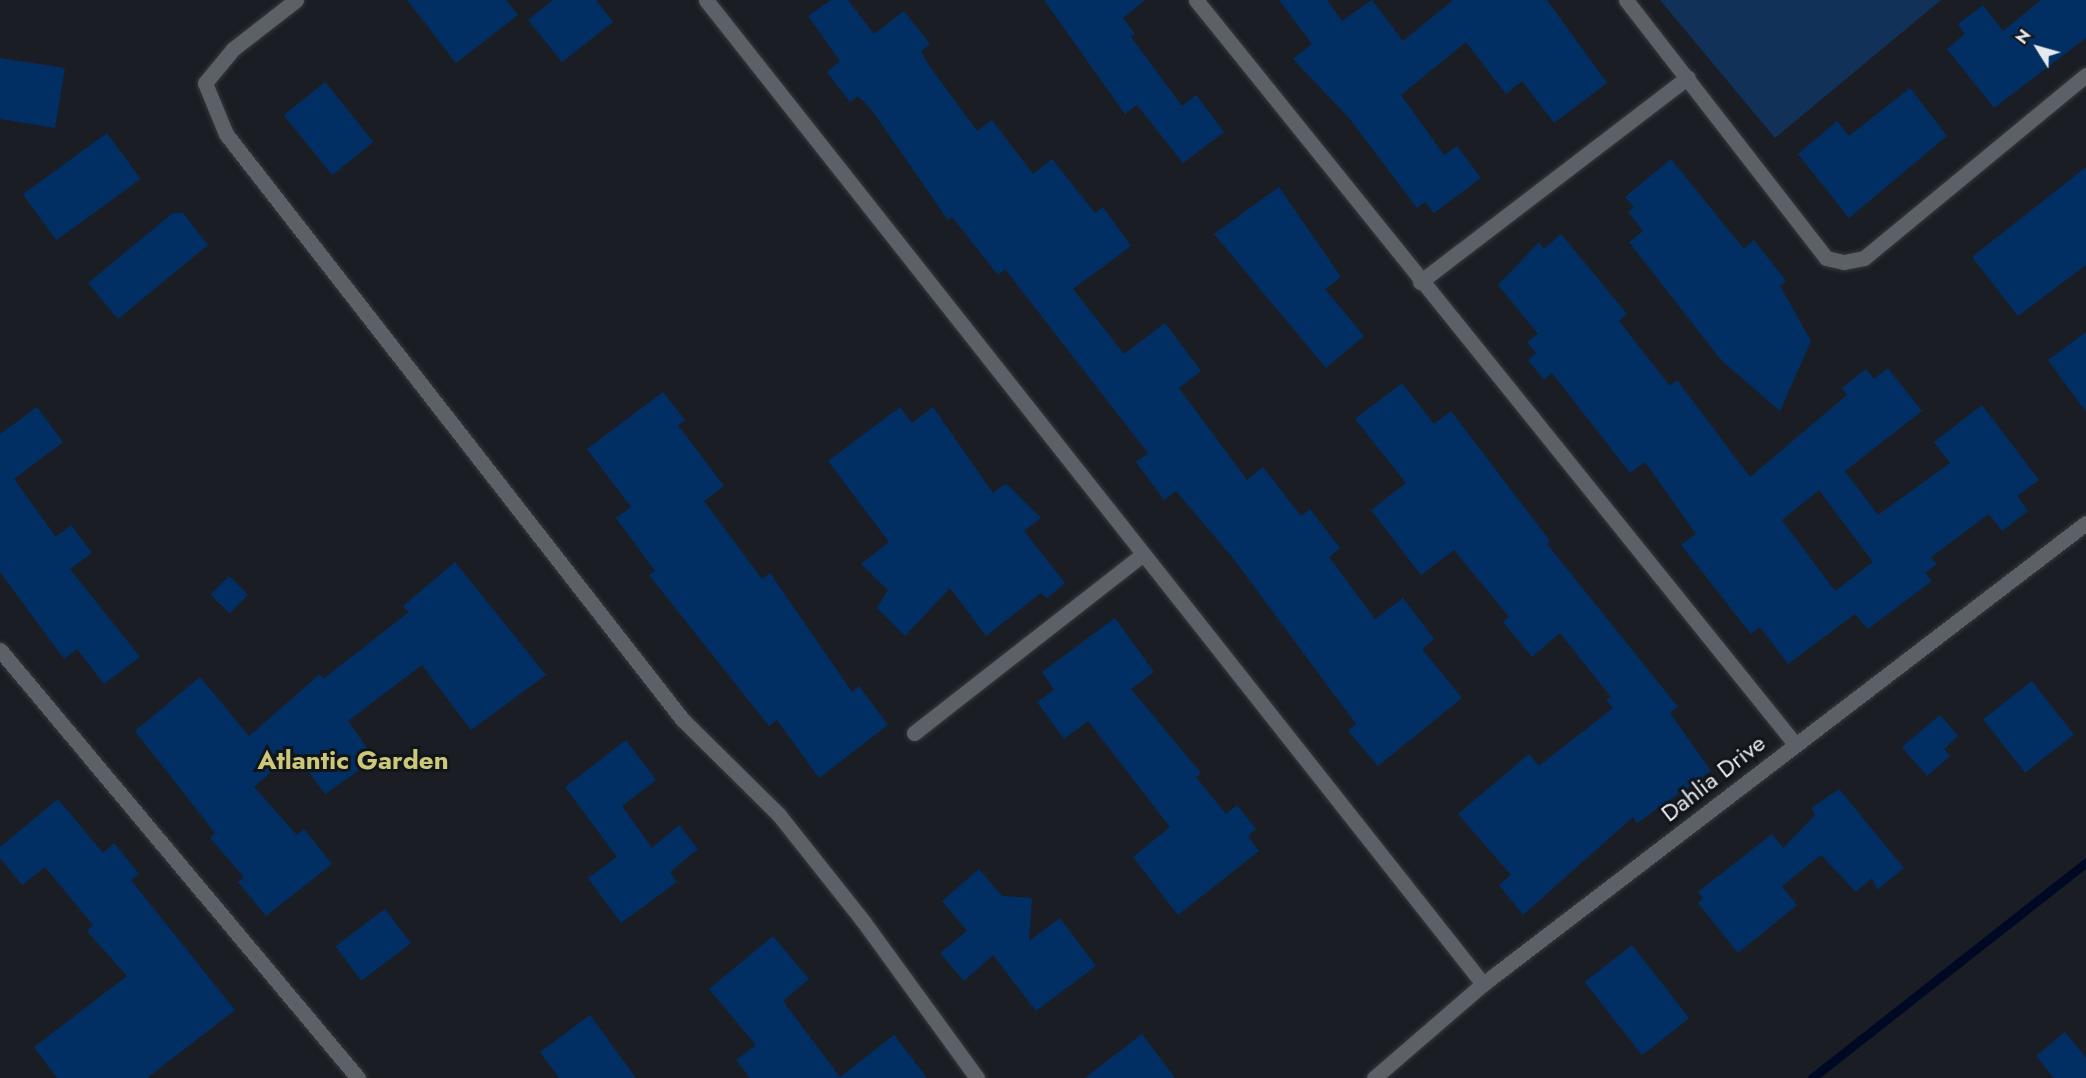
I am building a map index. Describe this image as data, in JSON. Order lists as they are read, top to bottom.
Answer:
{
  "streets": {
    "street": ["Dahlia Drive"]
  },
  "districts": ["Atlantic Garden"],
  "north": "top left"
}
